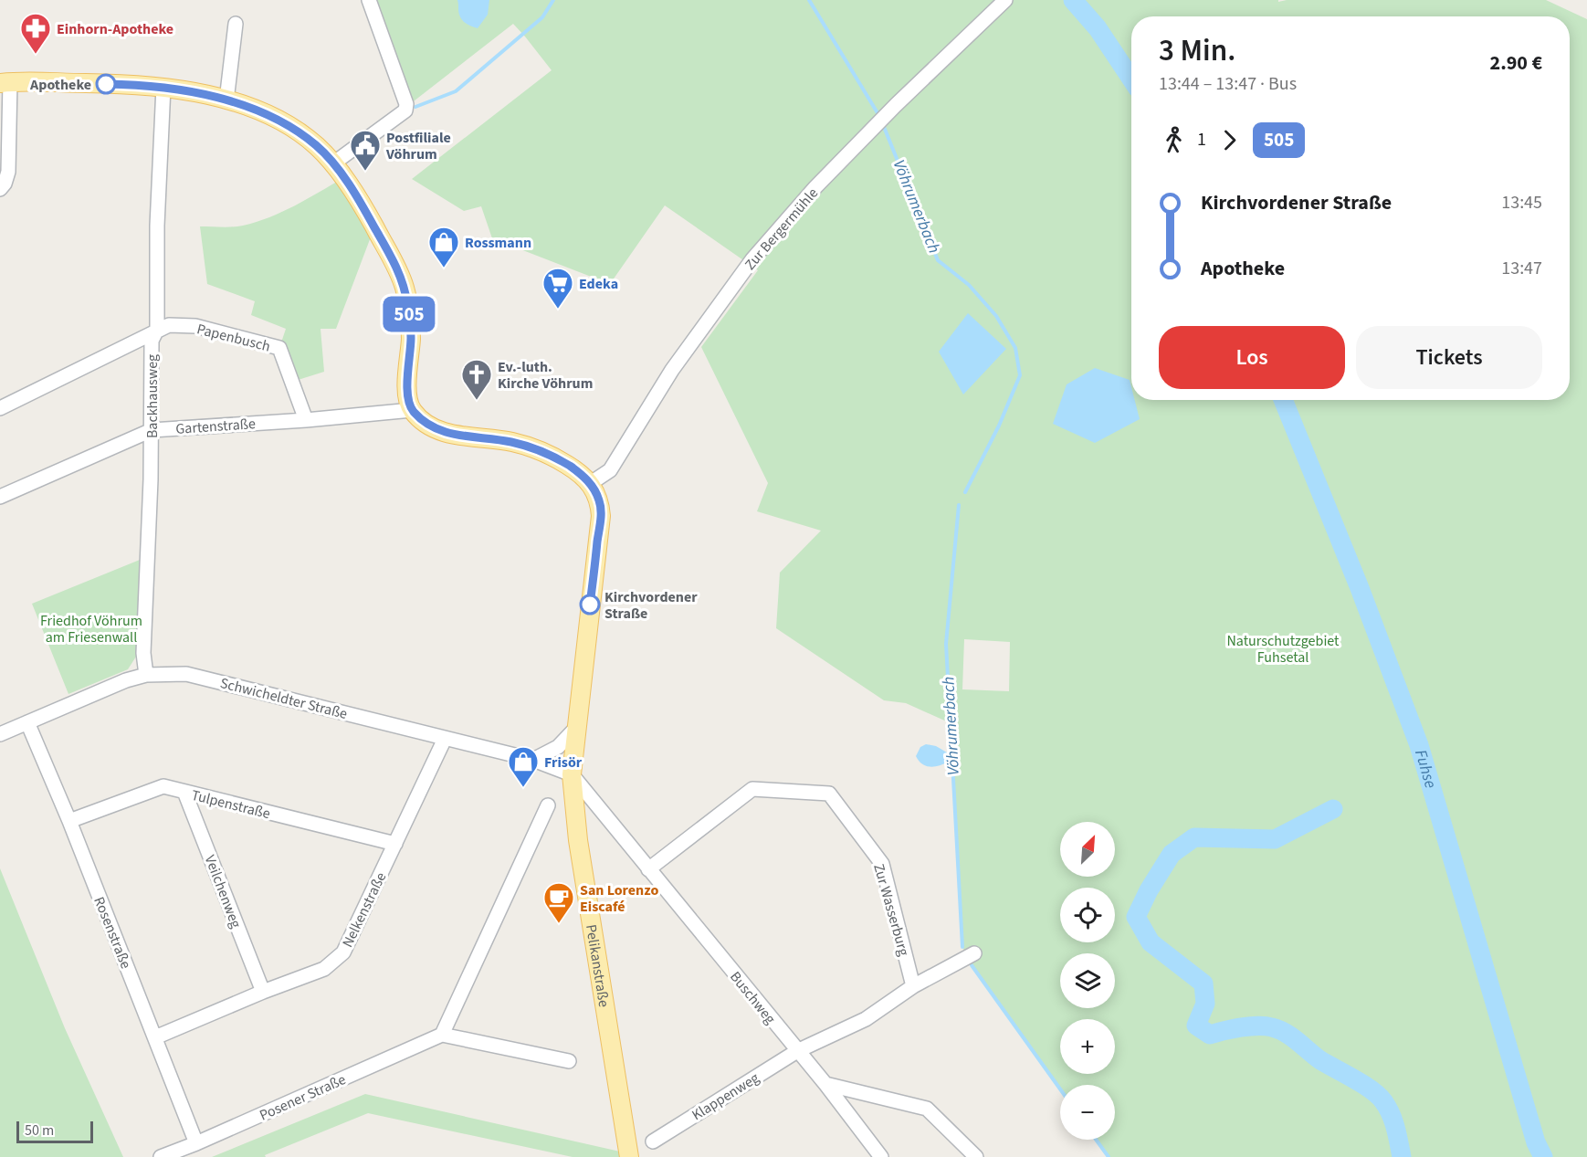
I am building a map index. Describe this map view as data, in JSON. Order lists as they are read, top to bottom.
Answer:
{
  "streets": {
    "main road": ["Pelikanstraße"],
    "street": [
      "Zur Bergermühle",
      "Papenbusch",
      "Backhausweg",
      "Gartenstraße",
      "Schwicheldter Straße",
      "Tulpenstraße",
      "Veilchenweg",
      "Nelkenstraße",
      "Zur Wasserburg",
      "Rosenstraße",
      "Buschweg",
      "Klappenweg",
      "Posener Straße"
    ]
  },
  "crossings": [
    ["Papenbusch", "Backhausweg"],
    ["Papenbusch", "Gartenstraße"],
    ["Backhausweg", "Gartenstraße"],
    ["Backhausweg", "Schwicheldter Straße"],
    ["Schwicheldter Straße", "Nelkenstraße"],
    ["Schwicheldter Straße", "Rosenstraße"],
    ["Schwicheldter Straße", "Pelikanstraße"],
    ["Schwicheldter Straße", "Buschweg"],
    ["Tulpenstraße", "Veilchenweg"],
    ["Tulpenstraße", "Nelkenstraße"],
    ["Tulpenstraße", "Rosenstraße"],
    ["Veilchenweg", "Nelkenstraße"],
    ["Nelkenstraße", "Rosenstraße"],
    ["Zur Wasserburg", "Buschweg"],
    ["Rosenstraße", "Posener Straße"],
    ["Pelikanstraße", "Buschweg"],
    ["Buschweg", "Klappenweg"]
  ],
  "water": ["Vöhrumerbach", "Fuhse"],
  "parks": ["Friedhof Vöhrum am Friesenwall", "Naturschutzgebiet Fuhsetal"],
  "places": {
    "pharmacy": ["Einhorn-Apotheke"],
    "other": ["Apotheke", "Kirchvordener Straße"],
    "public building": ["Postfiliale Vöhrum"],
    "shop": ["Rossmann", "Frisör"],
    "supermarket": ["Edeka"],
    "church": ["Ev.-luth. Kirche Vöhrum"],
    "cafe": ["San Lorenzo Eiscafé"]
  },
  "lines": ["bus line 505"],
  "scale_bar": "50 m",
  "north": "top right",
  "page": {
    "on_map": "505",
    "heading": ["3 Min.", "13:44 – 13:47 · Bus", "2.90 €"],
    "legs": ["1", "505"],
    "list": [
      {
        "name": "Kirchvordener Straße",
        "value": "13:45"
      },
      {
        "name": "Apotheke",
        "value": "13:47"
      }
    ],
    "buttons": ["Los", "Tickets"],
    "map_buttons": ["+", "−"],
    "scale": "50 m"
  }
}
